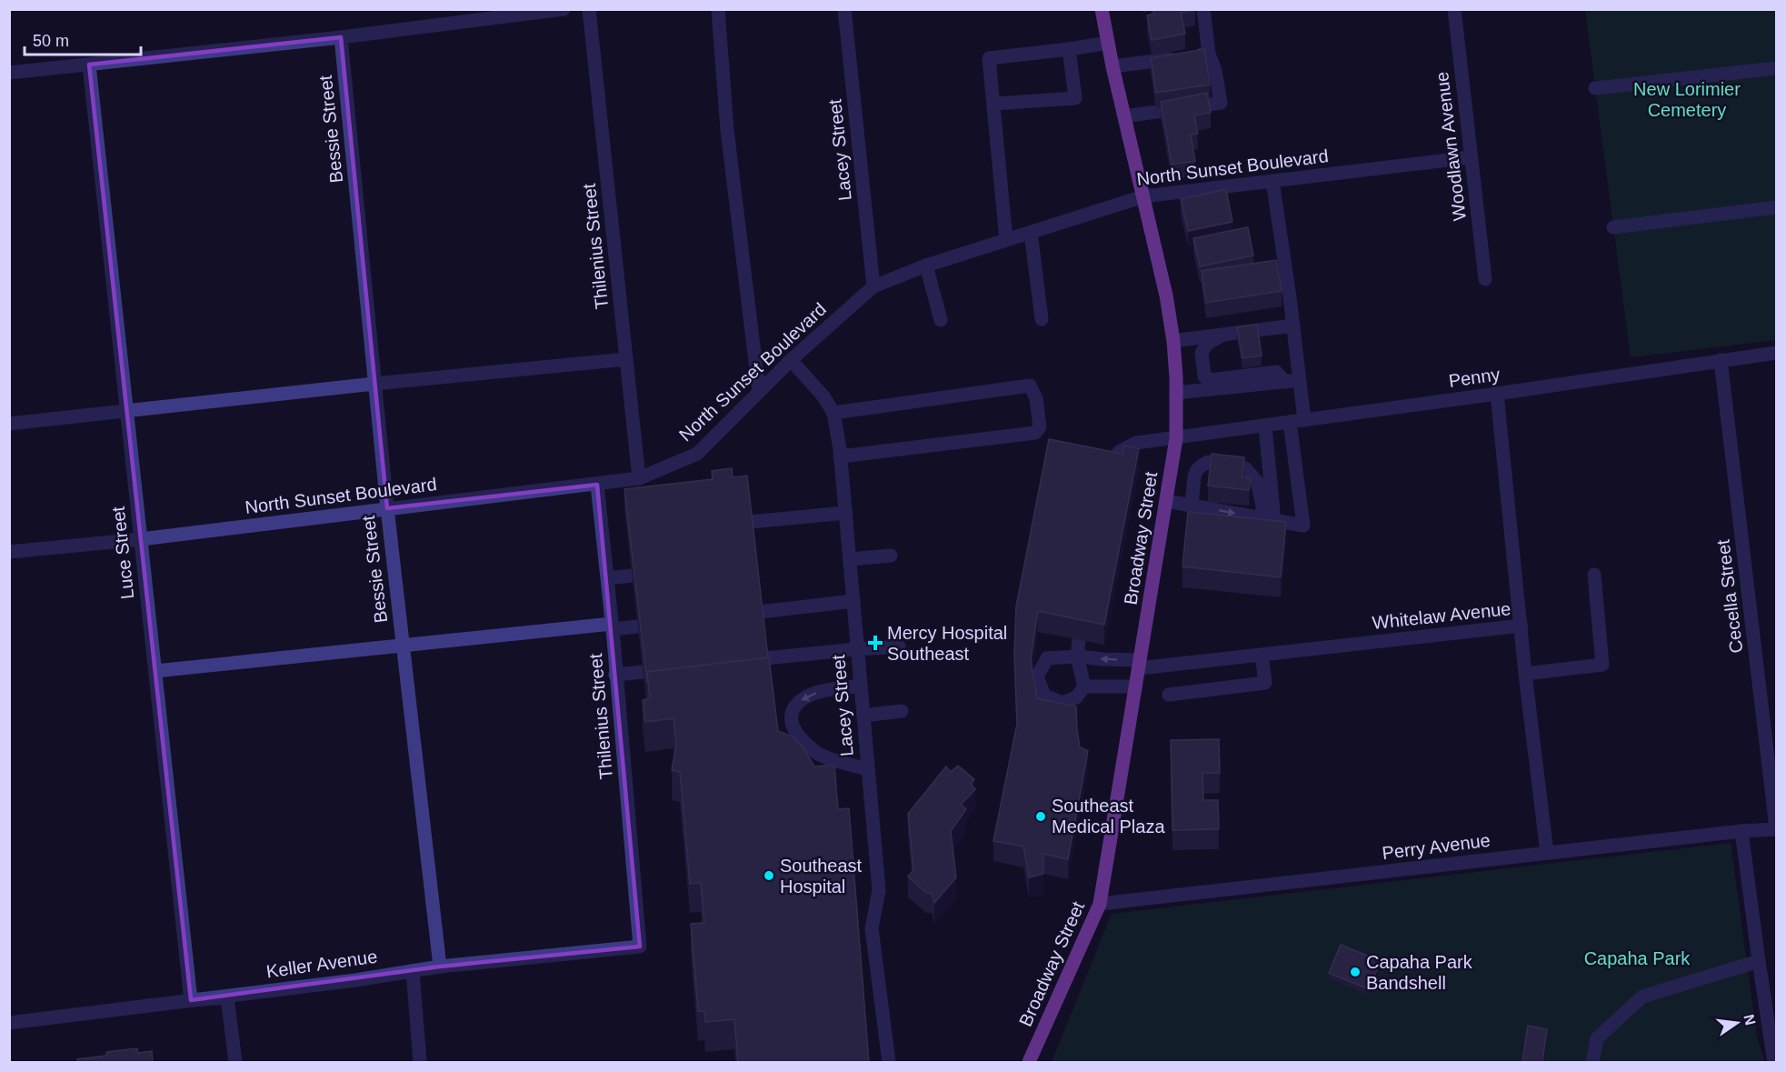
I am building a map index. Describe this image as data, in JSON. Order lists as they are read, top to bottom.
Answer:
{
  "streets": {
    "main road": ["Broadway Street"],
    "street": [
      "Bessie Street",
      "Woodlawn Avenue",
      "Lacey Street",
      "North Sunset Boulevard",
      "Thilenius Street",
      "Penny",
      "Luce Street",
      "Cecella Street",
      "Whitelaw Avenue",
      "Perry Avenue",
      "Keller Avenue"
    ]
  },
  "crossings": [
    ["Bessie Street", "North Sunset Boulevard"],
    ["Bessie Street", "Keller Avenue"],
    ["Woodlawn Avenue", "North Sunset Boulevard"],
    ["Lacey Street", "North Sunset Boulevard"],
    ["North Sunset Boulevard", "Thilenius Street"],
    ["North Sunset Boulevard", "Broadway Street"],
    ["North Sunset Boulevard", "Luce Street"],
    ["Thilenius Street", "Keller Avenue"],
    ["Penny", "Broadway Street"],
    ["Penny", "Cecella Street"],
    ["Broadway Street", "Whitelaw Avenue"],
    ["Broadway Street", "Perry Avenue"],
    ["Luce Street", "Keller Avenue"],
    ["Cecella Street", "Perry Avenue"],
    ["Whitelaw Avenue", "Perry Avenue"]
  ],
  "parks": ["New Lorimier Cemetery", "Capaha Park"],
  "places": {
    "health": ["Mercy Hospital Southeast"],
    "other": ["Southeast Medical Plaza", "Southeast Hospital", "Capaha Park Bandshell"]
  },
  "scale_bar": "50 m",
  "north": "right"
}
